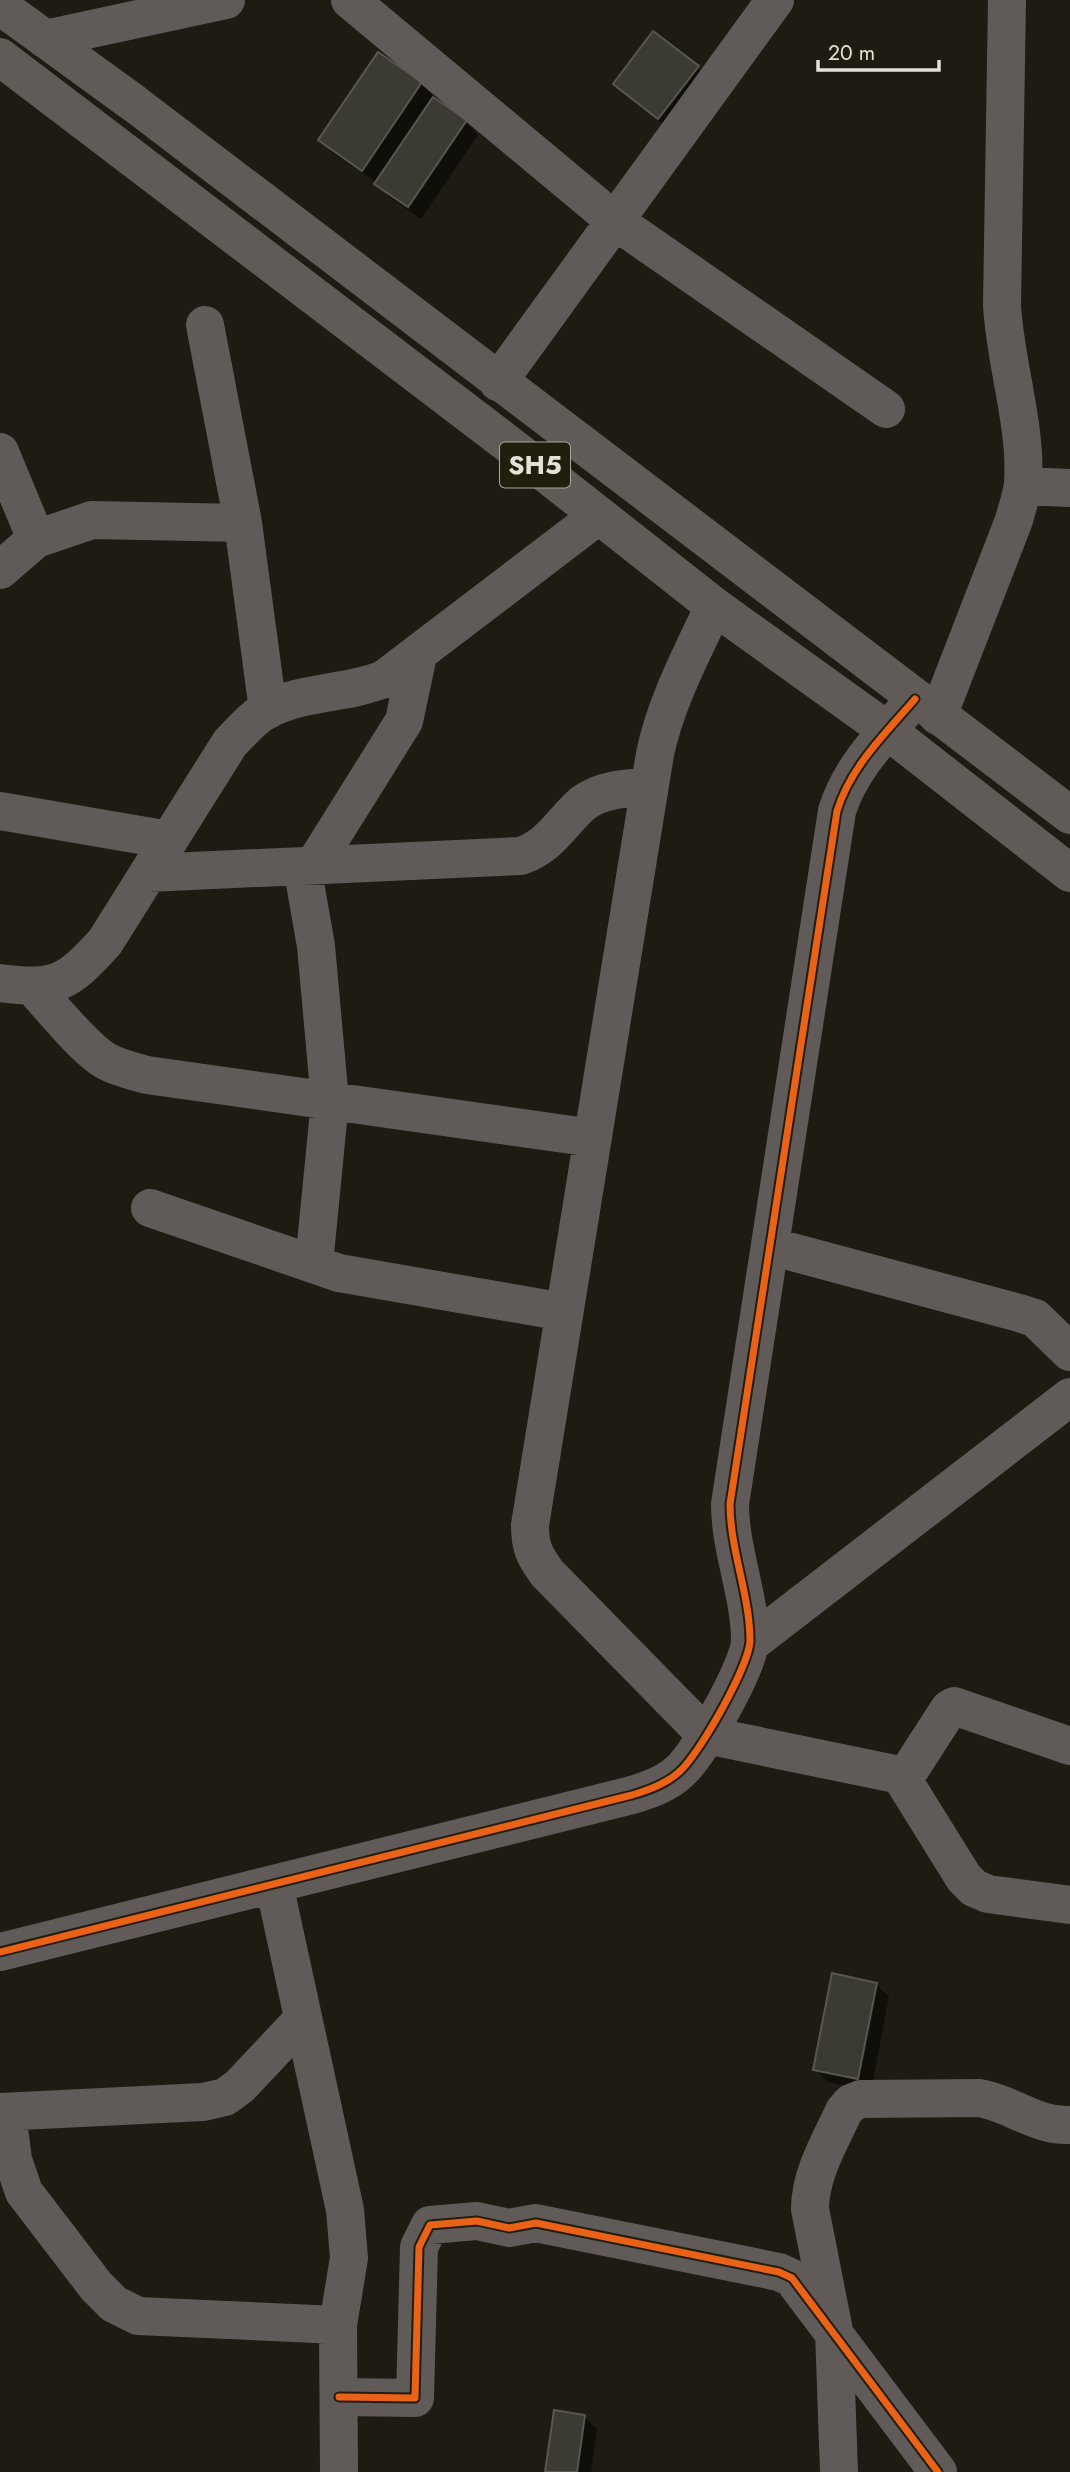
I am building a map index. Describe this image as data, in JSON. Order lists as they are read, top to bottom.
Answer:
{
  "streets": {
    "main road": ["SH5"]
  },
  "scale_bar": "20 m"
}
